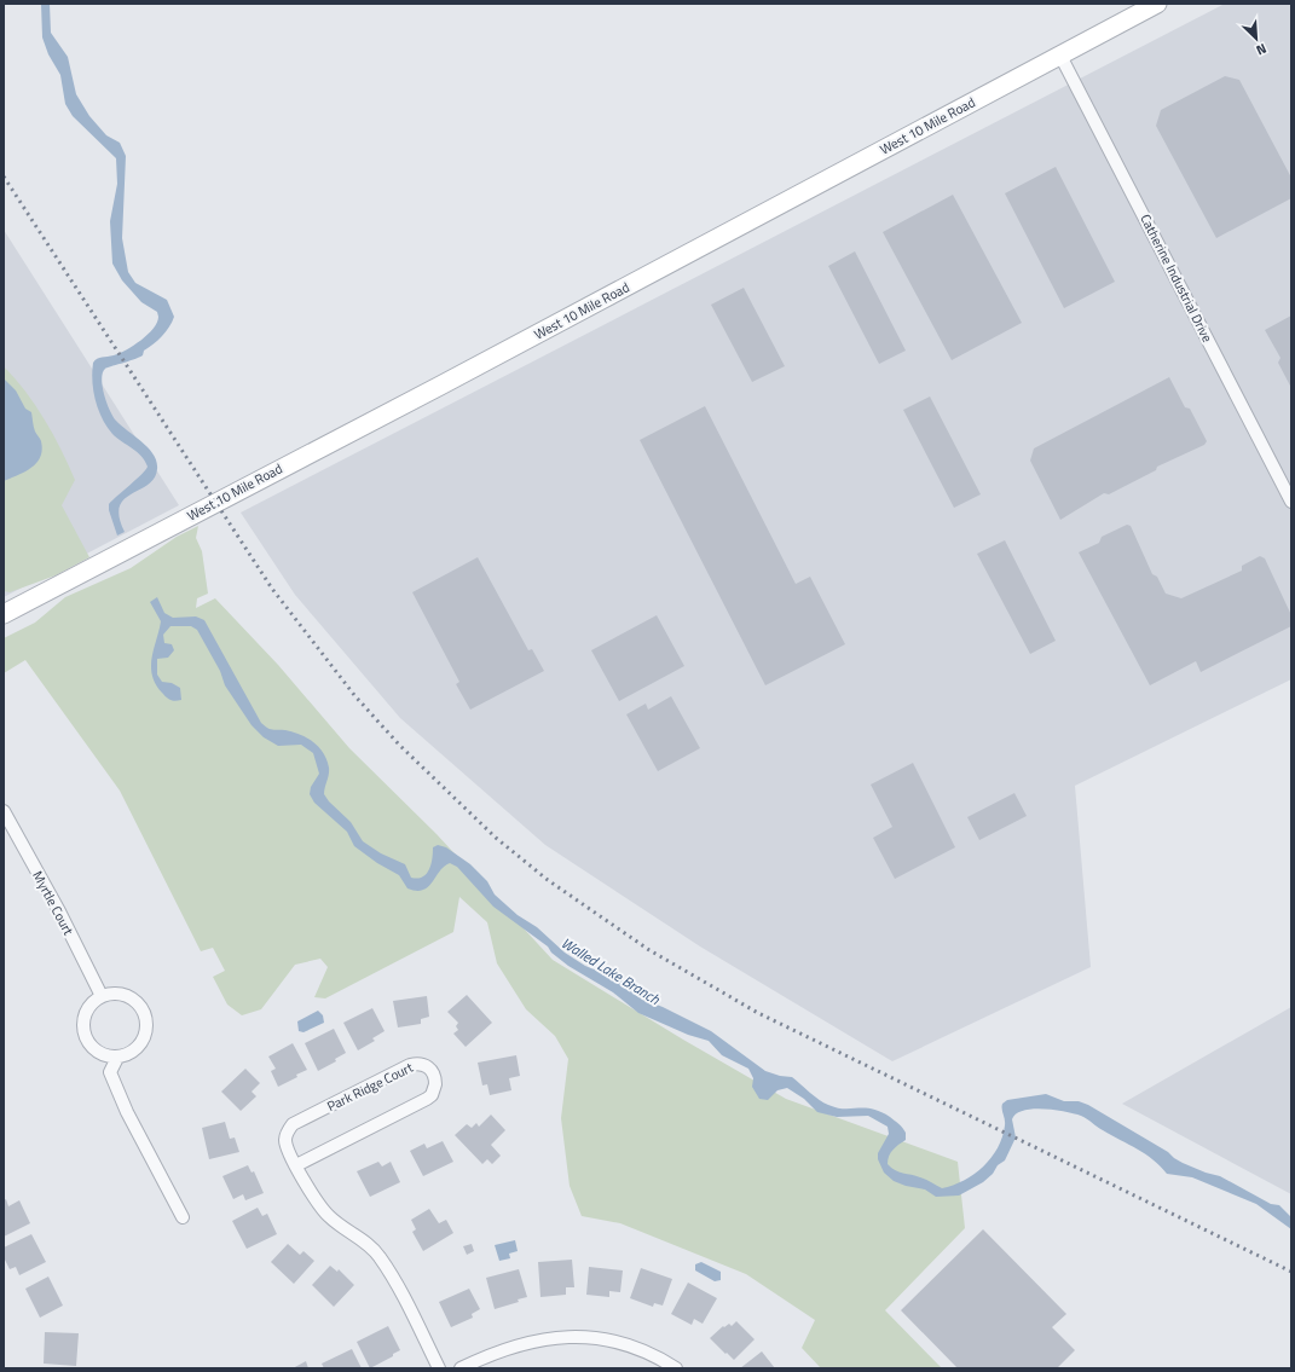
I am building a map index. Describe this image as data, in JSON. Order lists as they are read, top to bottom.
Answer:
{
  "streets": {
    "main road": ["West 10 Mile Road"],
    "street": ["Catherine Industrial Drive", "Myrtle Court", "Park Ridge Court"]
  },
  "crossings": [
    ["West 10 Mile Road", "Catherine Industrial Drive"]
  ],
  "water": ["Walled Lake Branch"],
  "north": "bottom right"
}
